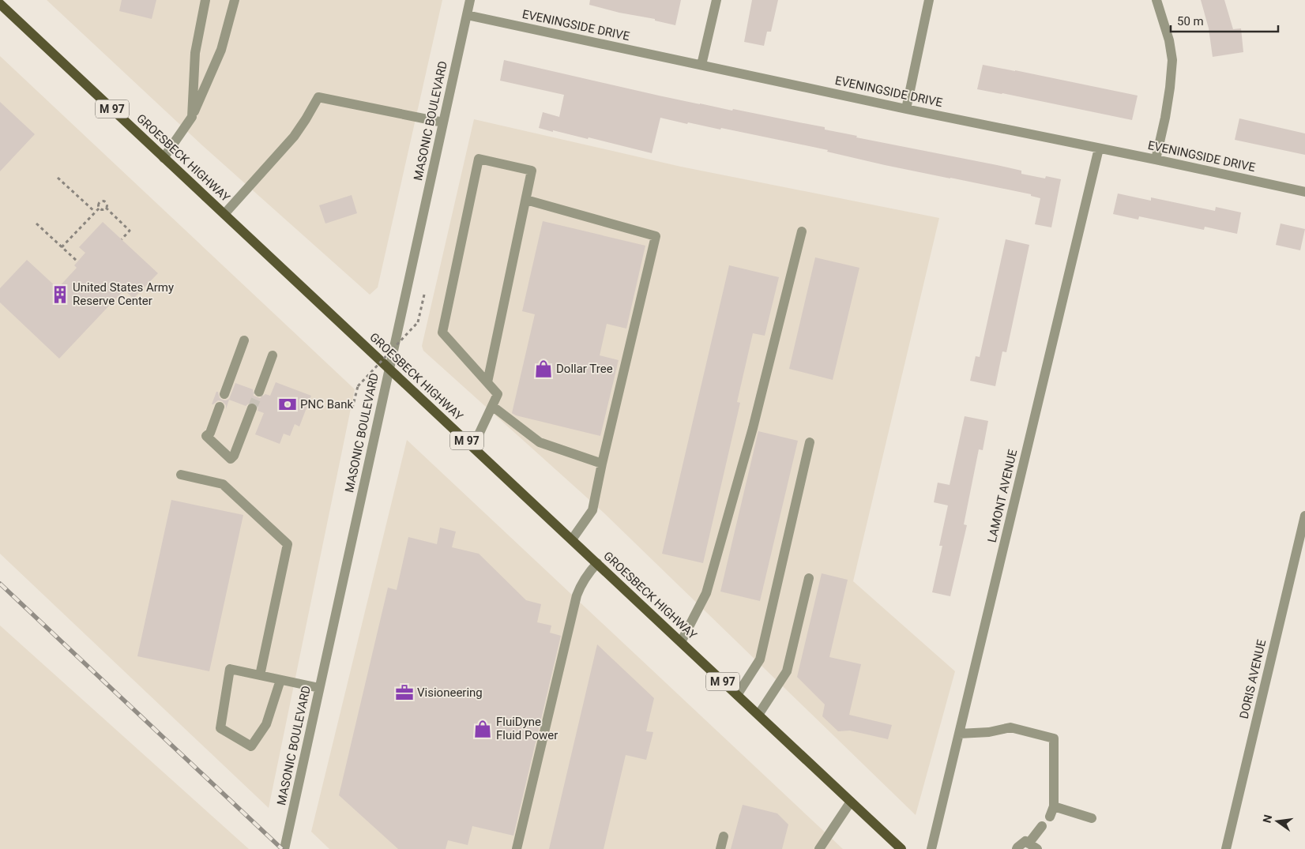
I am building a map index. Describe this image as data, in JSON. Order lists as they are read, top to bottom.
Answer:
{
  "streets": {
    "main road": ["M 97", "GROESBECK HIGHWAY"],
    "street": [
      "EVENINGSIDE DRIVE",
      "MASONIC BOULEVARD",
      "LAMONT AVENUE",
      "DORIS AVENUE"
    ]
  },
  "crossings": [
    ["EVENINGSIDE DRIVE", "MASONIC BOULEVARD"],
    ["EVENINGSIDE DRIVE", "LAMONT AVENUE"],
    ["MASONIC BOULEVARD", "GROESBECK HIGHWAY"]
  ],
  "places": {
    "building": ["United States Army Reserve Center"],
    "shop": ["Dollar Tree", "FluiDyne Fluid Power"],
    "bank": ["PNC Bank"],
    "office": ["Visioneering"]
  },
  "scale_bar": "50 m",
  "north": "left"
}
